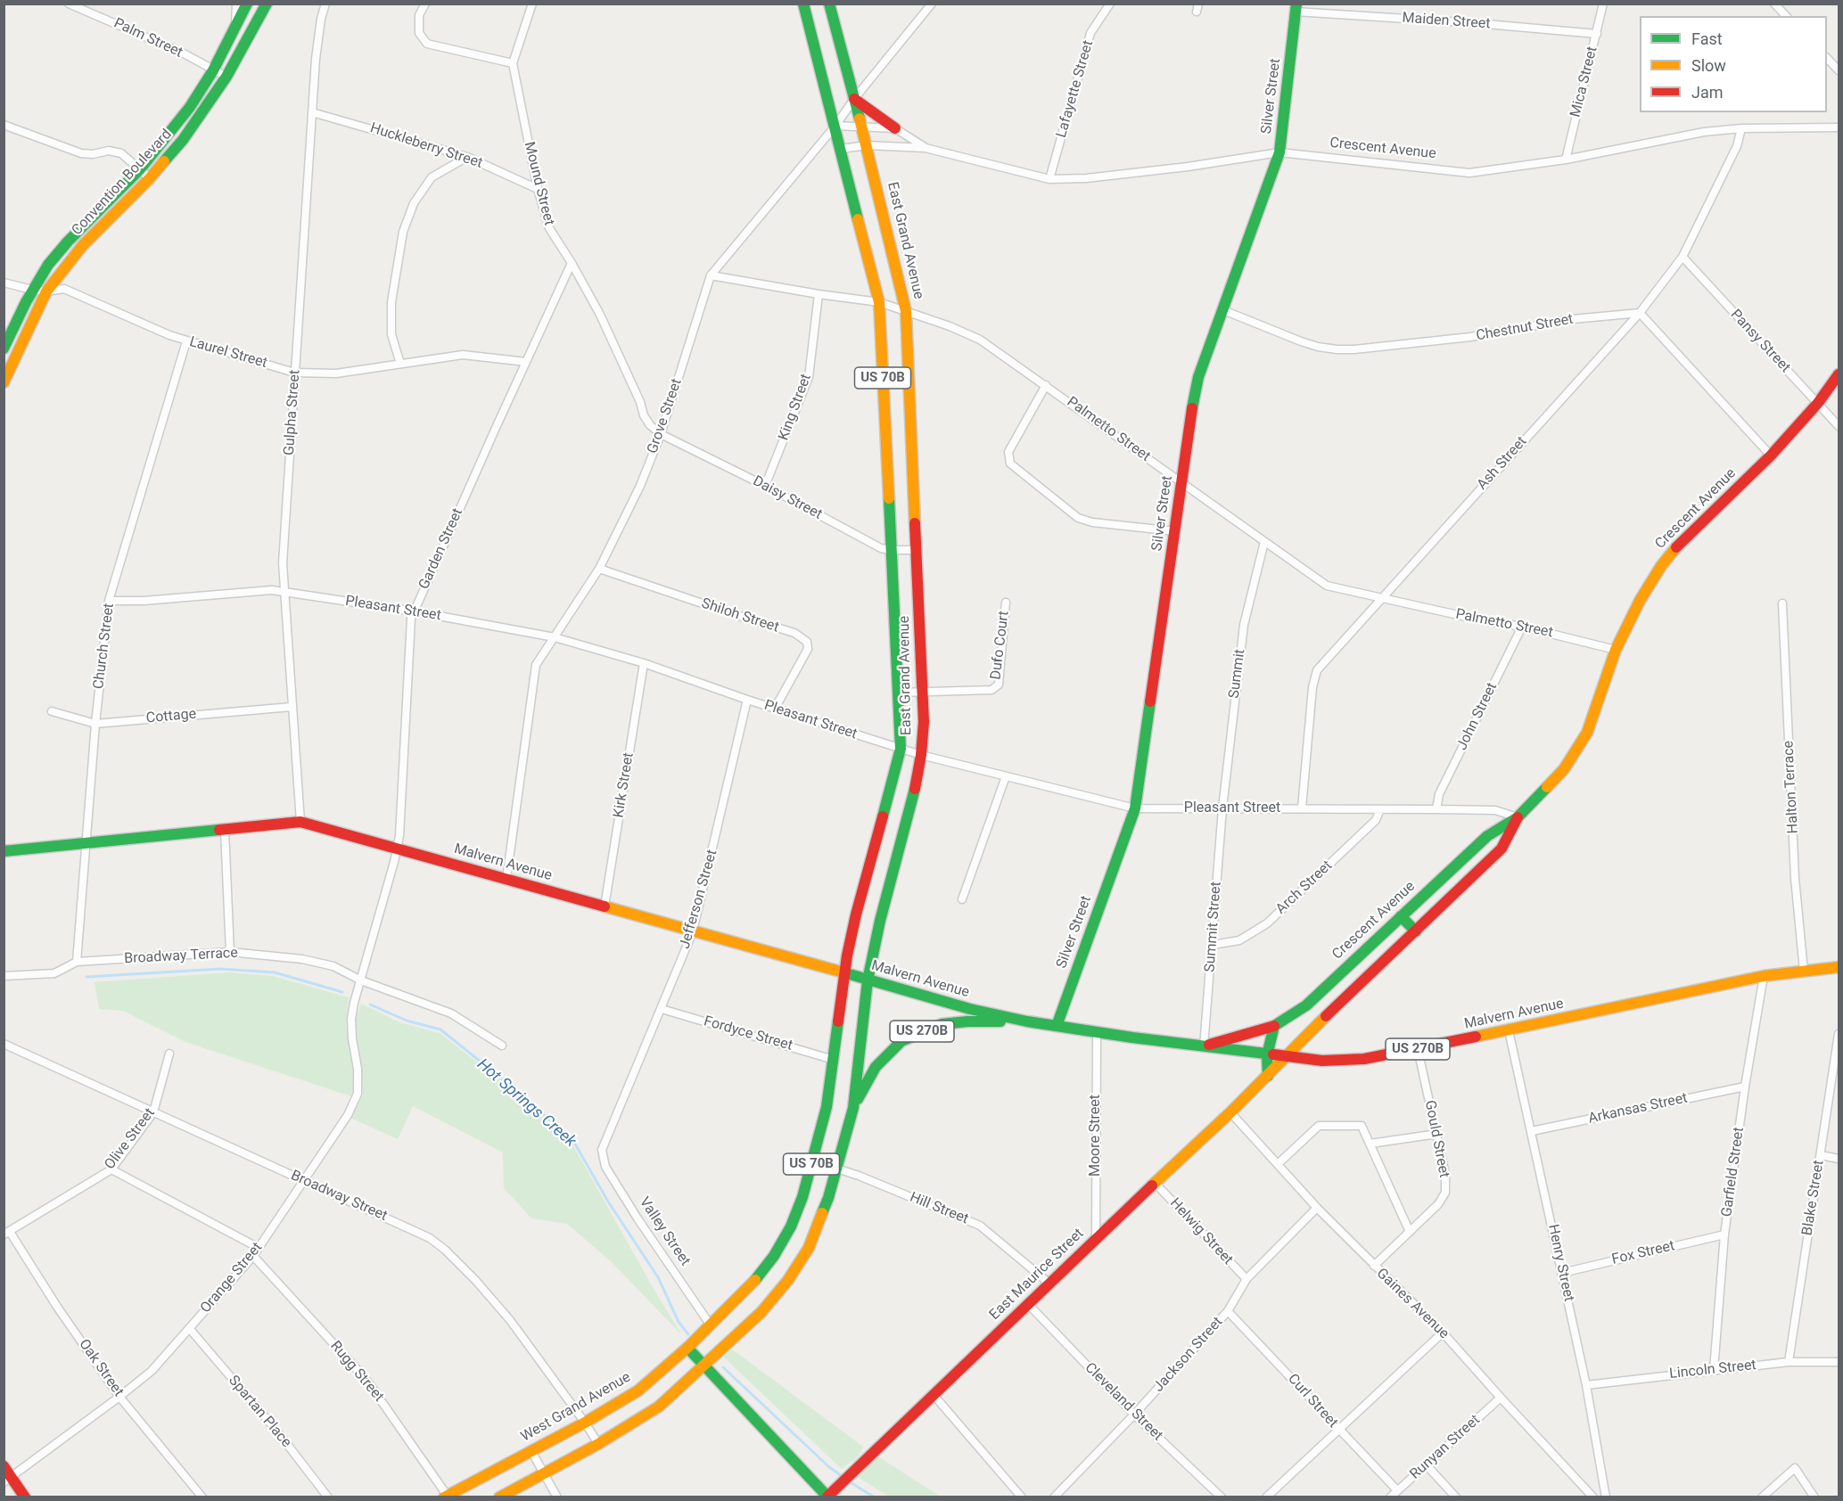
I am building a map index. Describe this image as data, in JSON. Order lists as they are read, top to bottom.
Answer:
{
  "streets": {
    "main road": [
      "Silver Street",
      "Crescent Avenue",
      "Convention Boulevard",
      "East Grand Avenue",
      "US 70B",
      "Malvern Avenue",
      "US 270B",
      "East Maurice Street",
      "West Grand Avenue"
    ],
    "street": [
      "Maiden Street",
      "Palm Street",
      "Mica Street",
      "Lafayette Street",
      "Huckleberry Street",
      "Mound Street",
      "Chestnut Street",
      "Pansy Street",
      "Laurel Street",
      "King Street",
      "Gulpha Street",
      "Grove Street",
      "Palmetto Street",
      "Ash Street",
      "Daisy Street",
      "Garden Street",
      "Pleasant Street",
      "Shiloh Street",
      "Dufo Court",
      "Church Street",
      "Summit",
      "Cottage",
      "John Street",
      "Kirk Street",
      "Halton Terrace",
      "Arch Street",
      "Jefferson Street",
      "Summit Street",
      "Broadway Terrace",
      "Fordyce Street",
      "Arkansas Street",
      "Moore Street",
      "Olive Street",
      "Gould Street",
      "Garfield Street",
      "Broadway Street",
      "Blake Street",
      "Hill Street",
      "Valley Street",
      "Helwig Street",
      "Fox Street",
      "Henry Street",
      "Orange Street",
      "Gaines Avenue",
      "Jackson Street",
      "Oak Street",
      "Lincoln Street",
      "Rugg Street",
      "Curl Street",
      "Cleveland Street",
      "Spartan Place",
      "Runyan Street"
    ]
  },
  "crossings": [
    ["Maiden Street", "Mica Street"],
    ["Maiden Street", "Silver Street"],
    ["Palm Street", "Convention Boulevard"],
    ["Mica Street", "Crescent Avenue"],
    ["Lafayette Street", "Crescent Avenue"],
    ["Silver Street", "Crescent Avenue"],
    ["Silver Street", "Chestnut Street"],
    ["Silver Street", "Palmetto Street"],
    ["Silver Street", "Pleasant Street"],
    ["Silver Street", "Malvern Avenue"],
    ["Huckleberry Street", "Mound Street"],
    ["Huckleberry Street", "Gulpha Street"],
    ["Crescent Avenue", "East Grand Avenue"],
    ["Crescent Avenue", "Pansy Street"],
    ["Crescent Avenue", "Grove Street"],
    ["Crescent Avenue", "Palmetto Street"],
    ["Crescent Avenue", "Ash Street"],
    ["Crescent Avenue", "Pleasant Street"],
    ["Crescent Avenue", "Malvern Avenue"],
    ["Crescent Avenue", "Summit Street"],
    ["Crescent Avenue", "East Maurice Street"],
    ["Convention Boulevard", "Laurel Street"],
    ["Mound Street", "Grove Street"],
    ["Mound Street", "Daisy Street"],
    ["Mound Street", "Garden Street"],
    ["East Grand Avenue", "US 70B"],
    ["East Grand Avenue", "Grove Street"],
    ["East Grand Avenue", "Palmetto Street"],
    ["East Grand Avenue", "Daisy Street"],
    ["East Grand Avenue", "Pleasant Street"],
    ["East Grand Avenue", "Dufo Court"],
    ["East Grand Avenue", "Malvern Avenue"],
    ["East Grand Avenue", "US 270B"],
    ["East Grand Avenue", "Fordyce Street"],
    ["East Grand Avenue", "Hill Street"],
    ["East Grand Avenue", "Valley Street"],
    ["East Grand Avenue", "West Grand Avenue"],
    ["Chestnut Street", "Ash Street"],
    ["Pansy Street", "Ash Street"],
    ["Laurel Street", "Gulpha Street"],
    ["Laurel Street", "Garden Street"],
    ["Laurel Street", "Church Street"],
    ["US 70B", "Broadway Street"],
    ["King Street", "Palmetto Street"],
    ["King Street", "Daisy Street"],
    ["Gulpha Street", "Pleasant Street"],
    ["Gulpha Street", "Cottage"],
    ["Gulpha Street", "Malvern Avenue"],
    ["Grove Street", "Palmetto Street"],
    ["Grove Street", "Daisy Street"],
    ["Grove Street", "Pleasant Street"],
    ["Grove Street", "Shiloh Street"],
    ["Grove Street", "Malvern Avenue"],
    ["Palmetto Street", "Ash Street"],
    ["Palmetto Street", "Summit"],
    ["Palmetto Street", "John Street"],
    ["Ash Street", "Pleasant Street"],
    ["Garden Street", "Pleasant Street"],
    ["Garden Street", "Malvern Avenue"],
    ["Garden Street", "Broadway Terrace"],
    ["Garden Street", "Orange Street"],
    ["Pleasant Street", "Shiloh Street"],
    ["Pleasant Street", "Church Street"],
    ["Pleasant Street", "Summit"],
    ["Pleasant Street", "John Street"],
    ["Pleasant Street", "Kirk Street"],
    ["Pleasant Street", "Arch Street"],
    ["Pleasant Street", "Jefferson Street"],
    ["Pleasant Street", "Summit Street"],
    ["Church Street", "Cottage"],
    ["Church Street", "Malvern Avenue"],
    ["Church Street", "Broadway Terrace"],
    ["Summit", "Summit Street"],
    ["Kirk Street", "Malvern Avenue"],
    ["Halton Terrace", "Malvern Avenue"],
    ["Malvern Avenue", "Jefferson Street"],
    ["Malvern Avenue", "Summit Street"],
    ["Malvern Avenue", "US 270B"],
    ["Malvern Avenue", "Moore Street"],
    ["Malvern Avenue", "Gould Street"],
    ["Malvern Avenue", "Garfield Street"],
    ["Malvern Avenue", "Henry Street"],
    ["Malvern Avenue", "East Maurice Street"],
    ["Arch Street", "Summit Street"],
    ["Jefferson Street", "Fordyce Street"],
    ["Jefferson Street", "Valley Street"],
    ["Broadway Terrace", "Orange Street"],
    ["Arkansas Street", "Garfield Street"],
    ["Arkansas Street", "Henry Street"],
    ["Moore Street", "East Maurice Street"],
    ["Olive Street", "Broadway Street"],
    ["Olive Street", "Oak Street"],
    ["Gould Street", "Gaines Avenue"],
    ["Garfield Street", "Fox Street"],
    ["Garfield Street", "Lincoln Street"],
    ["Broadway Street", "Orange Street"],
    ["Broadway Street", "West Grand Avenue"],
    ["Blake Street", "Lincoln Street"],
    ["Hill Street", "East Maurice Street"],
    ["Valley Street", "West Grand Avenue"],
    ["Helwig Street", "East Maurice Street"],
    ["Helwig Street", "Jackson Street"],
    ["Fox Street", "Henry Street"],
    ["Henry Street", "Lincoln Street"],
    ["East Maurice Street", "Gaines Avenue"],
    ["East Maurice Street", "Cleveland Street"],
    ["Orange Street", "Oak Street"],
    ["Orange Street", "Rugg Street"],
    ["Orange Street", "Spartan Place"],
    ["Gaines Avenue", "Jackson Street"],
    ["Gaines Avenue", "Runyan Street"],
    ["Jackson Street", "Curl Street"],
    ["Jackson Street", "Cleveland Street"],
    ["Rugg Street", "West Grand Avenue"],
    ["Curl Street", "Runyan Street"]
  ],
  "water": ["Hot Springs Creek"],
  "legend": ["Fast", "Slow", "Jam"]
}
